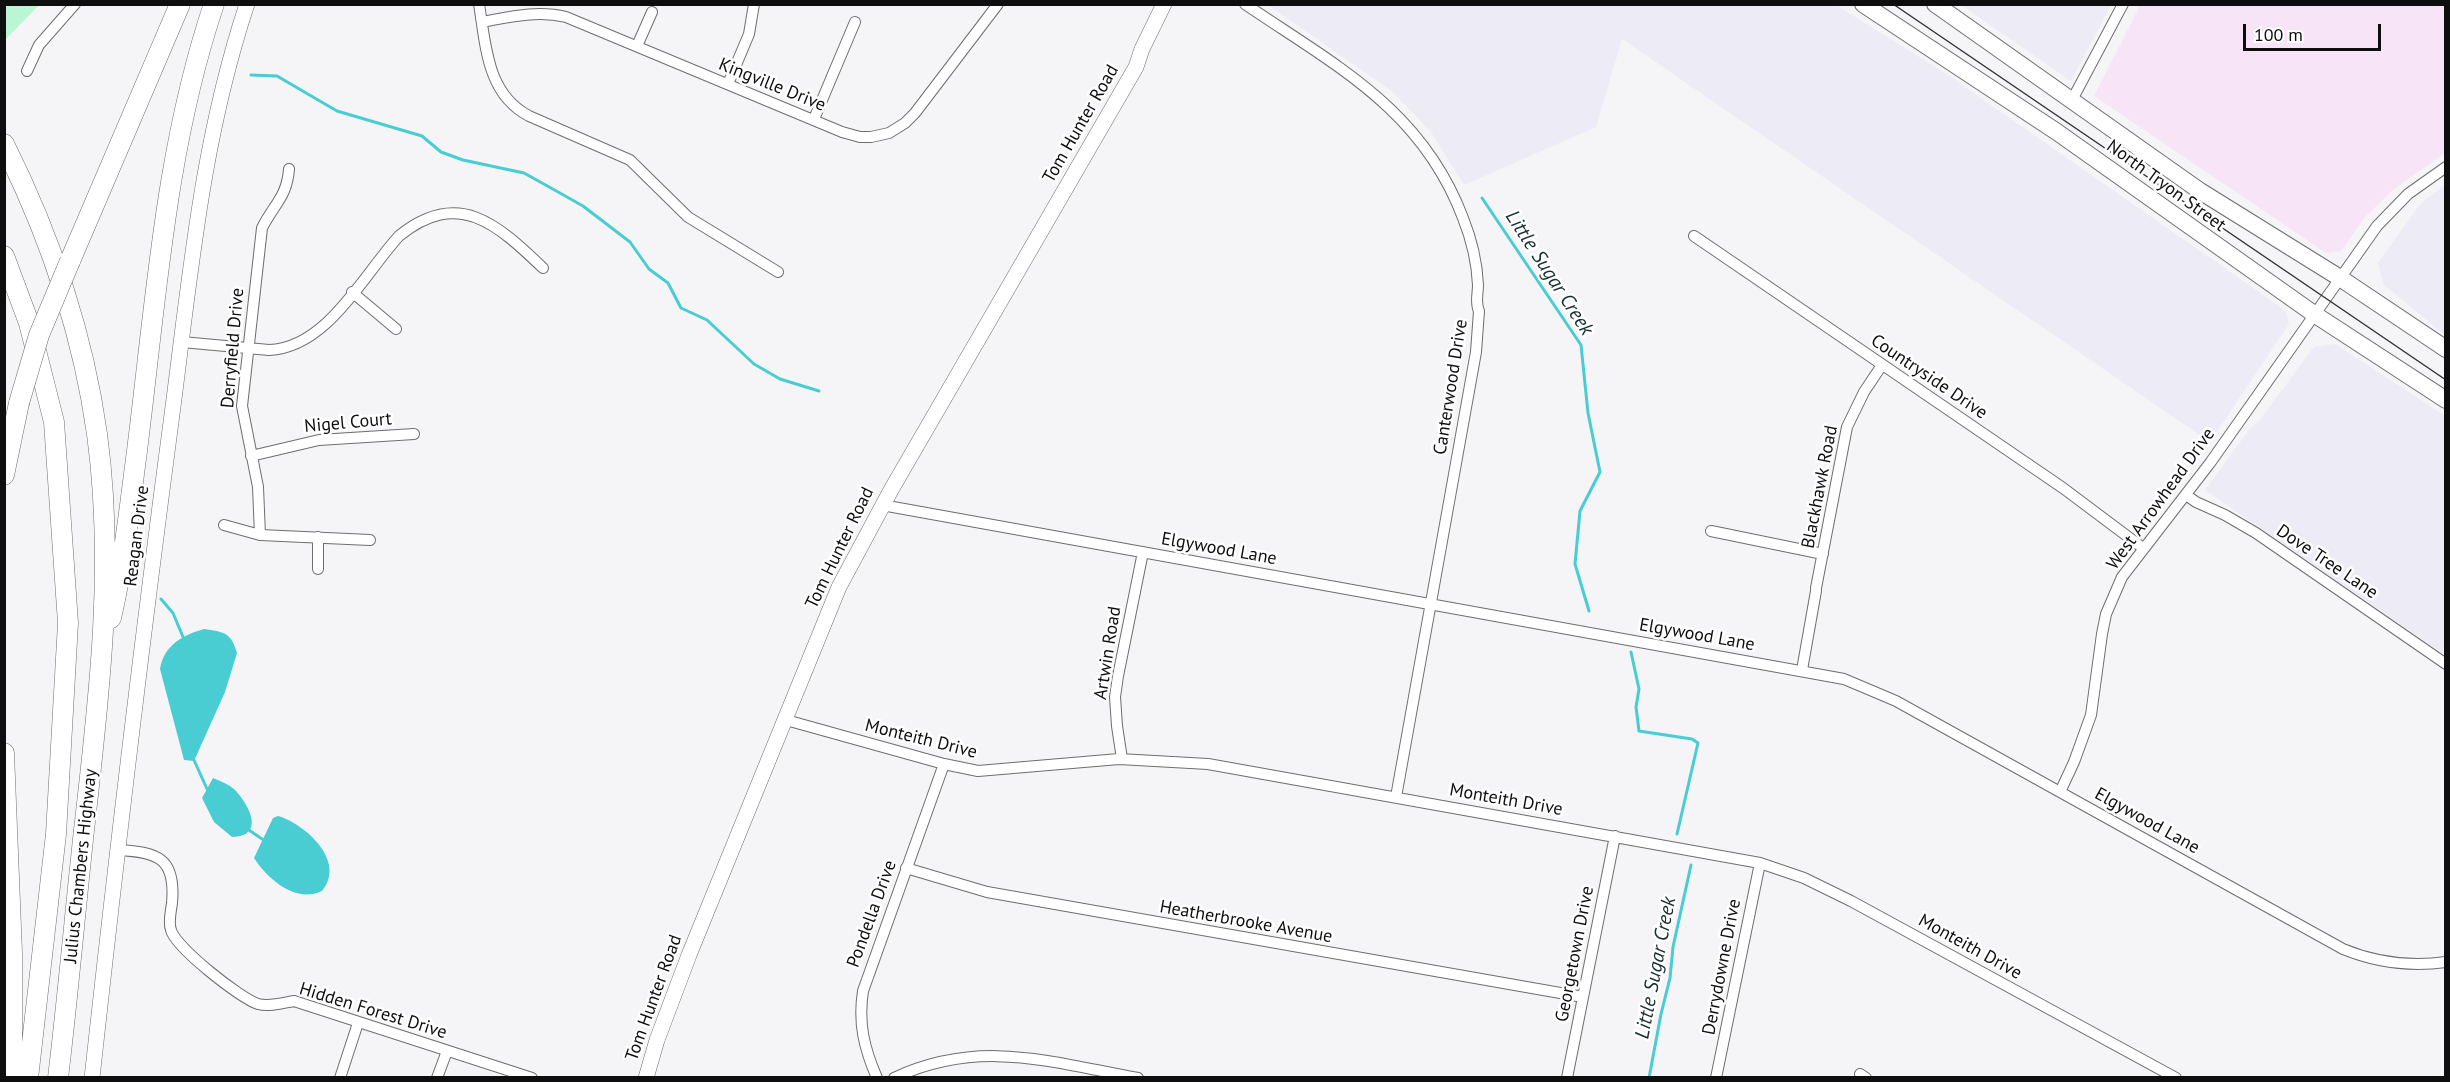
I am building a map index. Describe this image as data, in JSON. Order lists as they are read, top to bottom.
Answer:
{
  "streets": {
    "highway": ["Julius Chambers Highway"],
    "main road": ["North Tryon Street"],
    "street": [
      "Kingville Drive",
      "Tom Hunter Road",
      "Derryfield Drive",
      "Countryside Drive",
      "Canterwood Drive",
      "Nigel Court",
      "Blackhawk Road",
      "West Arrowhead Drive",
      "Reagan Drive",
      "Elgywood Lane",
      "Dove Tree Lane",
      "Artwin Road",
      "Monteith Drive",
      "Pondella Drive",
      "Heatherbrooke Avenue",
      "Georgetown Drive",
      "Derrydowne Drive",
      "Hidden Forest Drive"
    ]
  },
  "crossings": [
    ["Tom Hunter Road", "Elgywood Lane"],
    ["Tom Hunter Road", "Monteith Drive"],
    ["North Tryon Street", "West Arrowhead Drive"],
    ["Derryfield Drive", "Nigel Court"],
    ["Countryside Drive", "Blackhawk Road"],
    ["Countryside Drive", "West Arrowhead Drive"],
    ["Canterwood Drive", "Elgywood Lane"],
    ["Canterwood Drive", "Monteith Drive"],
    ["Blackhawk Road", "Elgywood Lane"],
    ["West Arrowhead Drive", "Elgywood Lane"],
    ["West Arrowhead Drive", "Dove Tree Lane"],
    ["Reagan Drive", "Hidden Forest Drive"],
    ["Elgywood Lane", "Artwin Road"],
    ["Artwin Road", "Monteith Drive"],
    ["Monteith Drive", "Pondella Drive"],
    ["Monteith Drive", "Georgetown Drive"],
    ["Monteith Drive", "Derrydowne Drive"],
    ["Pondella Drive", "Heatherbrooke Avenue"],
    ["Heatherbrooke Avenue", "Georgetown Drive"]
  ],
  "water": ["Little Sugar Creek"],
  "scale_bar": "100 m"
}
